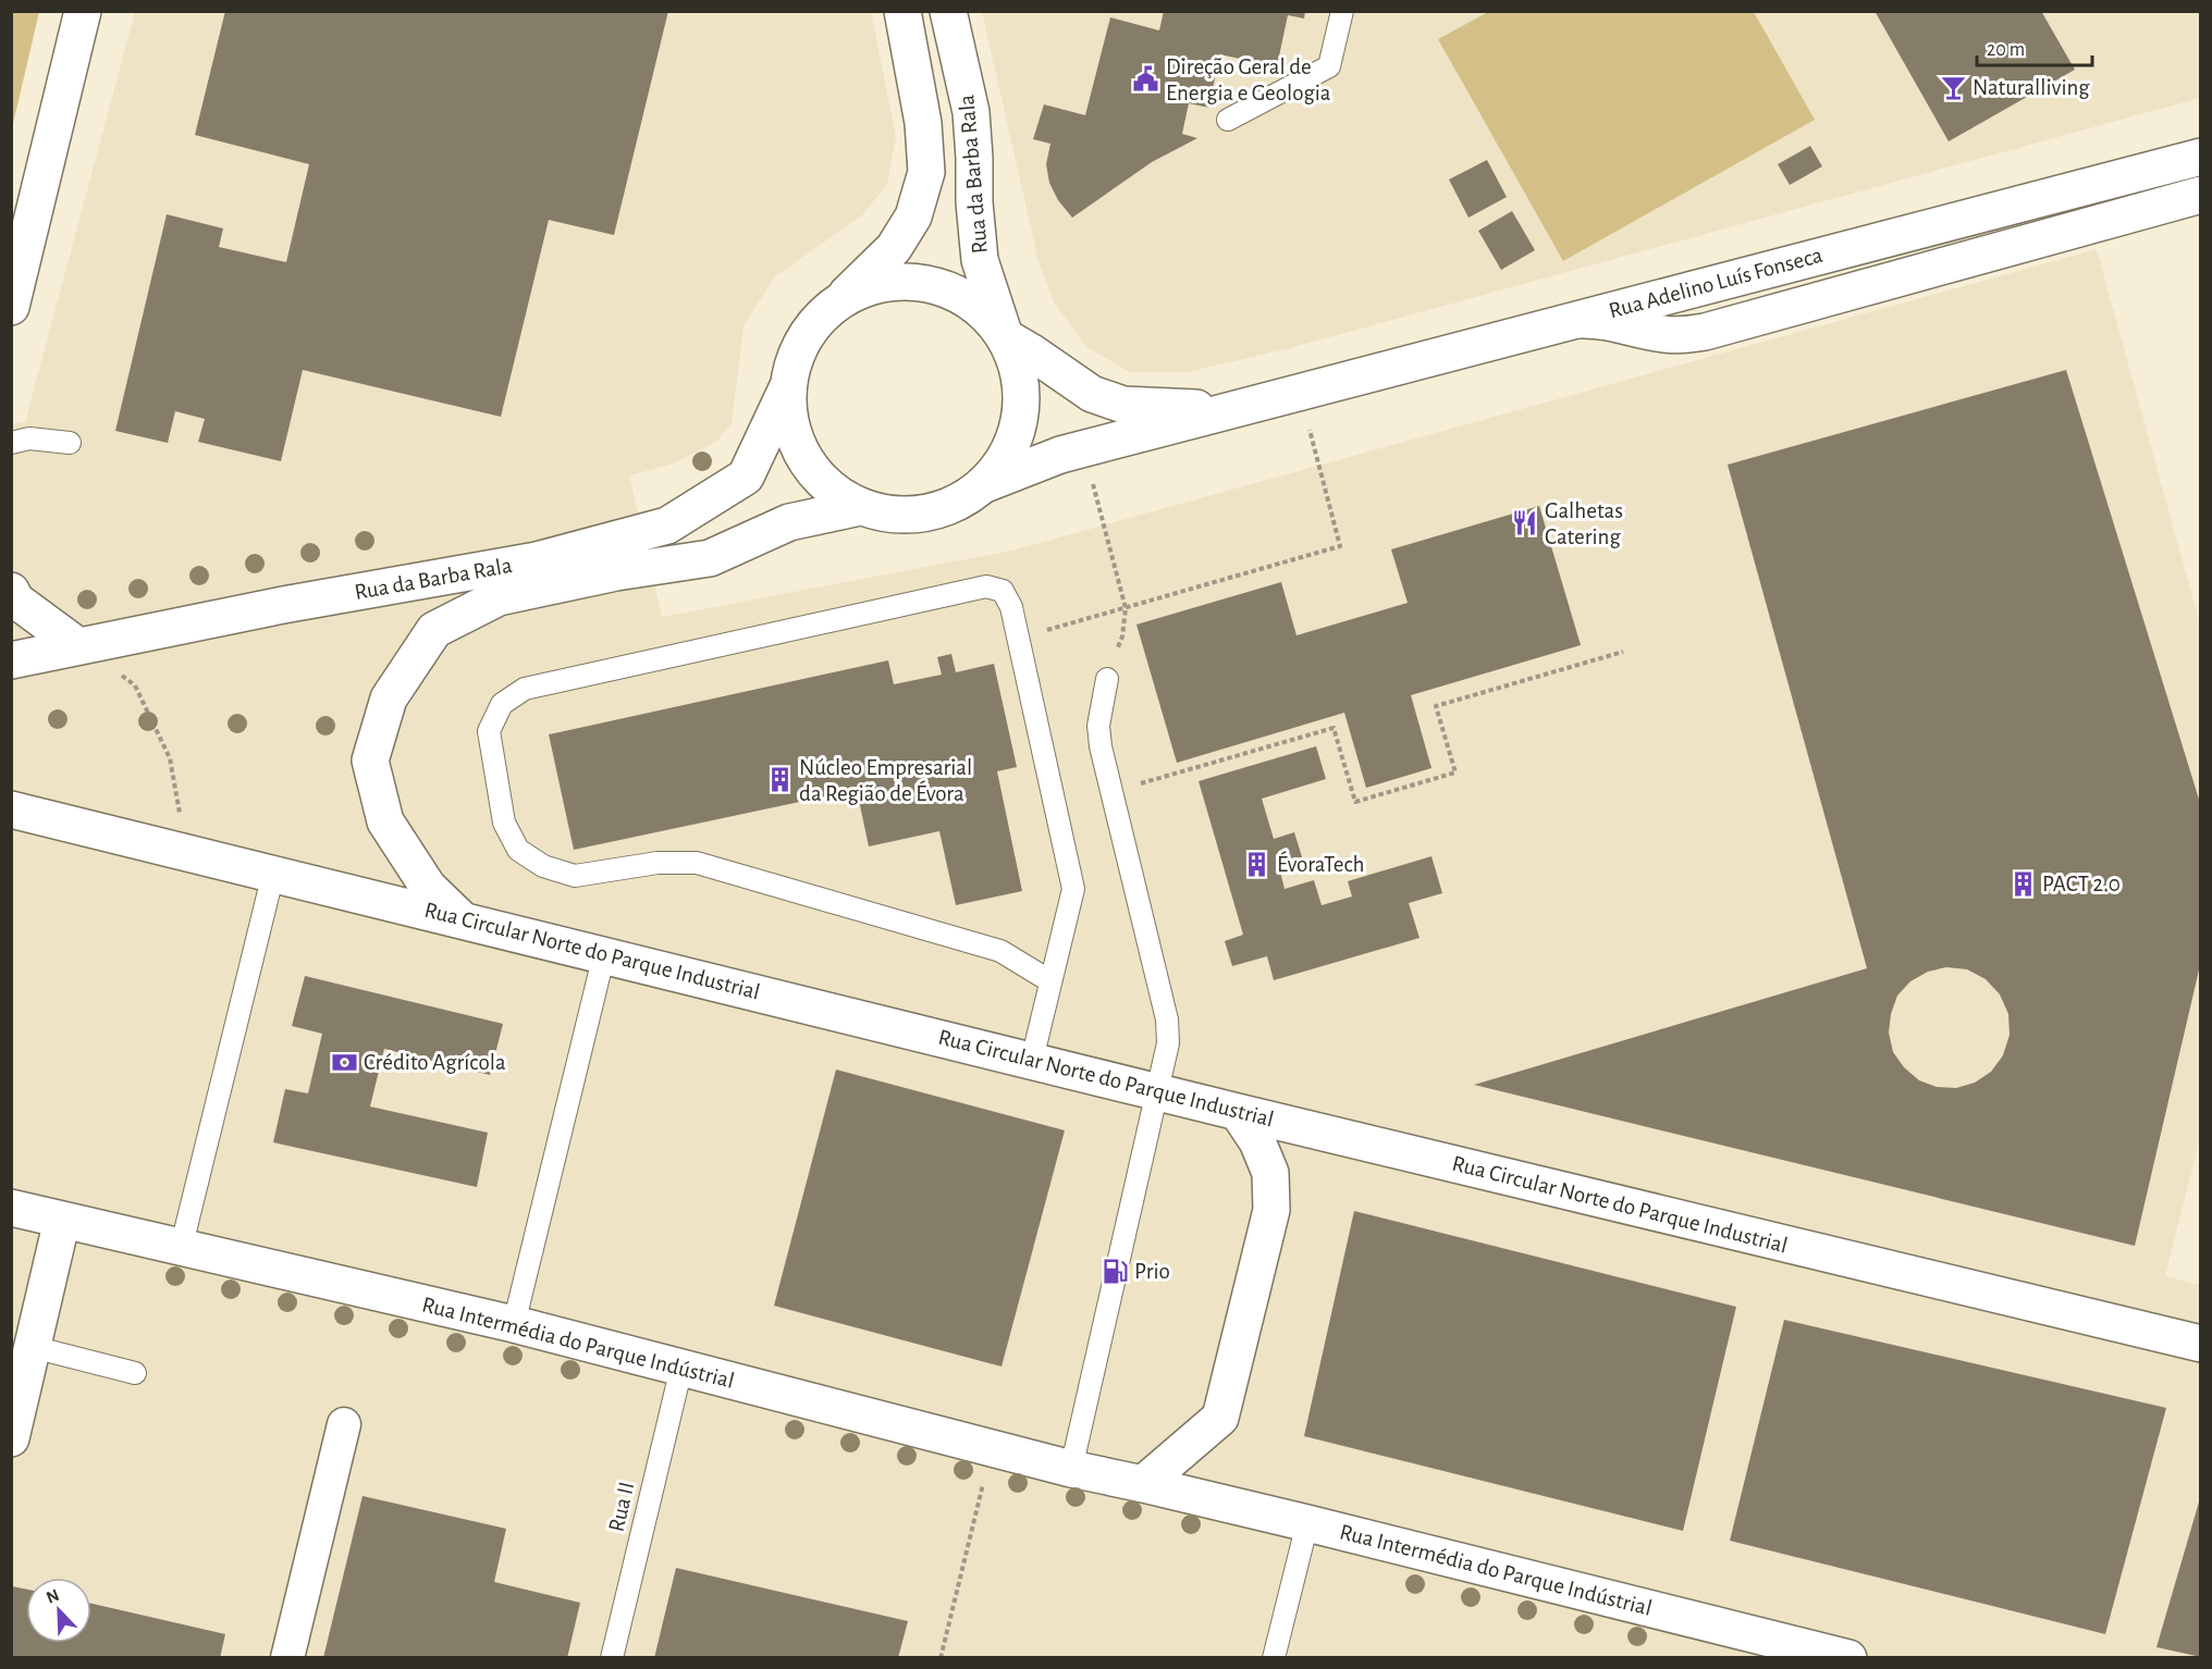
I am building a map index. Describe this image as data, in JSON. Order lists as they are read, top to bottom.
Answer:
{
  "streets": {
    "street": [
      "Rua da Barba Rala",
      "Rua Adelino Luís Fonseca",
      "Rua Circular Norte do Parque Industrial",
      "Rua Intermédia do Parque Indústrial"
    ],
    "lane": ["Rua II"]
  },
  "crossings": [
    ["Rua da Barba Rala", "Rua Adelino Luís Fonseca"],
    ["Rua Intermédia do Parque Indústrial", "Rua II"]
  ],
  "places": {
    "public building": ["Direção Geral de Energia e Geologia"],
    "bar": ["Naturalliving"],
    "restaurant": ["Galhetas Catering"],
    "building": ["Núcleo Empresarial da Região de Évora", "ÉvoraTech", "PACT 2.0"],
    "bank": ["Crédito Agrícola"],
    "fuel station": ["Prio"]
  },
  "scale_bar": "20 m",
  "north": "top left"
}
